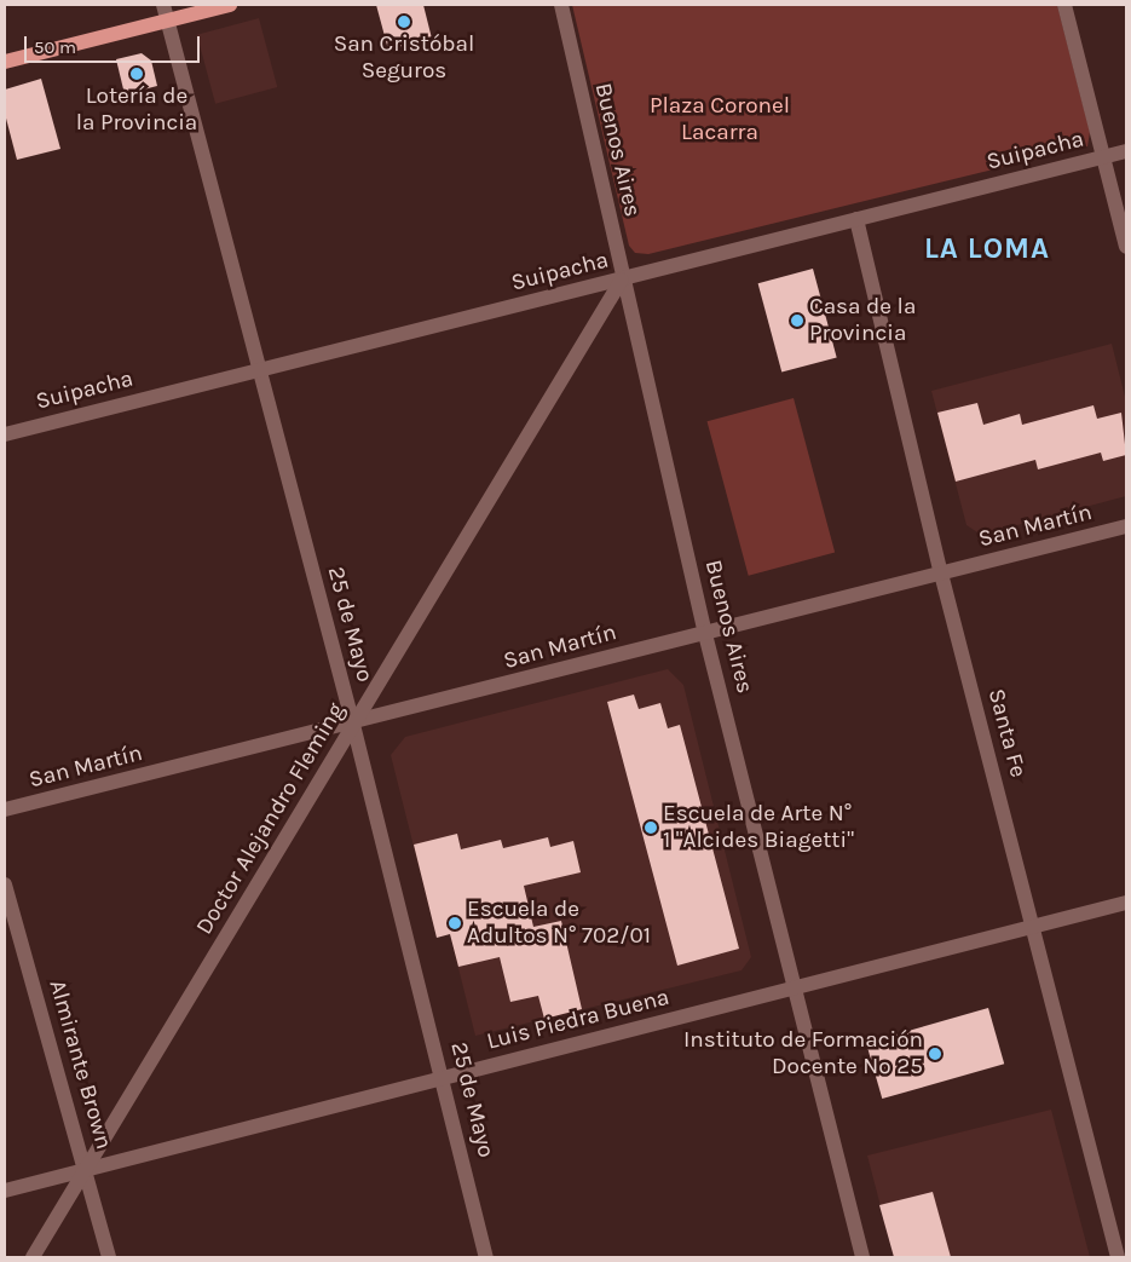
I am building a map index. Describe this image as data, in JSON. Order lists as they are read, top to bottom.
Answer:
{
  "streets": {
    "street": [
      "Buenos Aires",
      "Suipacha",
      "San Martín",
      "25 de Mayo",
      "Santa Fe",
      "Doctor Alejandro Fleming",
      "Luis Piedra Buena",
      "Almirante Brown"
    ]
  },
  "crossings": [
    ["Buenos Aires", "Suipacha"],
    ["Buenos Aires", "San Martín"],
    ["Buenos Aires", "Doctor Alejandro Fleming"],
    ["Buenos Aires", "Luis Piedra Buena"],
    ["Suipacha", "25 de Mayo"],
    ["Suipacha", "Santa Fe"],
    ["Suipacha", "Doctor Alejandro Fleming"],
    ["San Martín", "25 de Mayo"],
    ["San Martín", "Santa Fe"],
    ["San Martín", "Doctor Alejandro Fleming"],
    ["25 de Mayo", "Doctor Alejandro Fleming"],
    ["25 de Mayo", "Luis Piedra Buena"],
    ["Santa Fe", "Luis Piedra Buena"],
    ["Doctor Alejandro Fleming", "Luis Piedra Buena"],
    ["Doctor Alejandro Fleming", "Almirante Brown"],
    ["Luis Piedra Buena", "Almirante Brown"]
  ],
  "districts": ["LA LOMA"],
  "parks": ["Plaza Coronel Lacarra"],
  "places": [
    "San Cristóbal Seguros",
    "Lotería de la Provincia",
    "Casa de la Provincia",
    "Escuela de Arte N° 1 \"Alcides Biagetti\"",
    "Escuela de Adultos N° 702/01",
    "Instituto de Formación Docente Nº 25"
  ],
  "scale_bar": "50 m"
}
